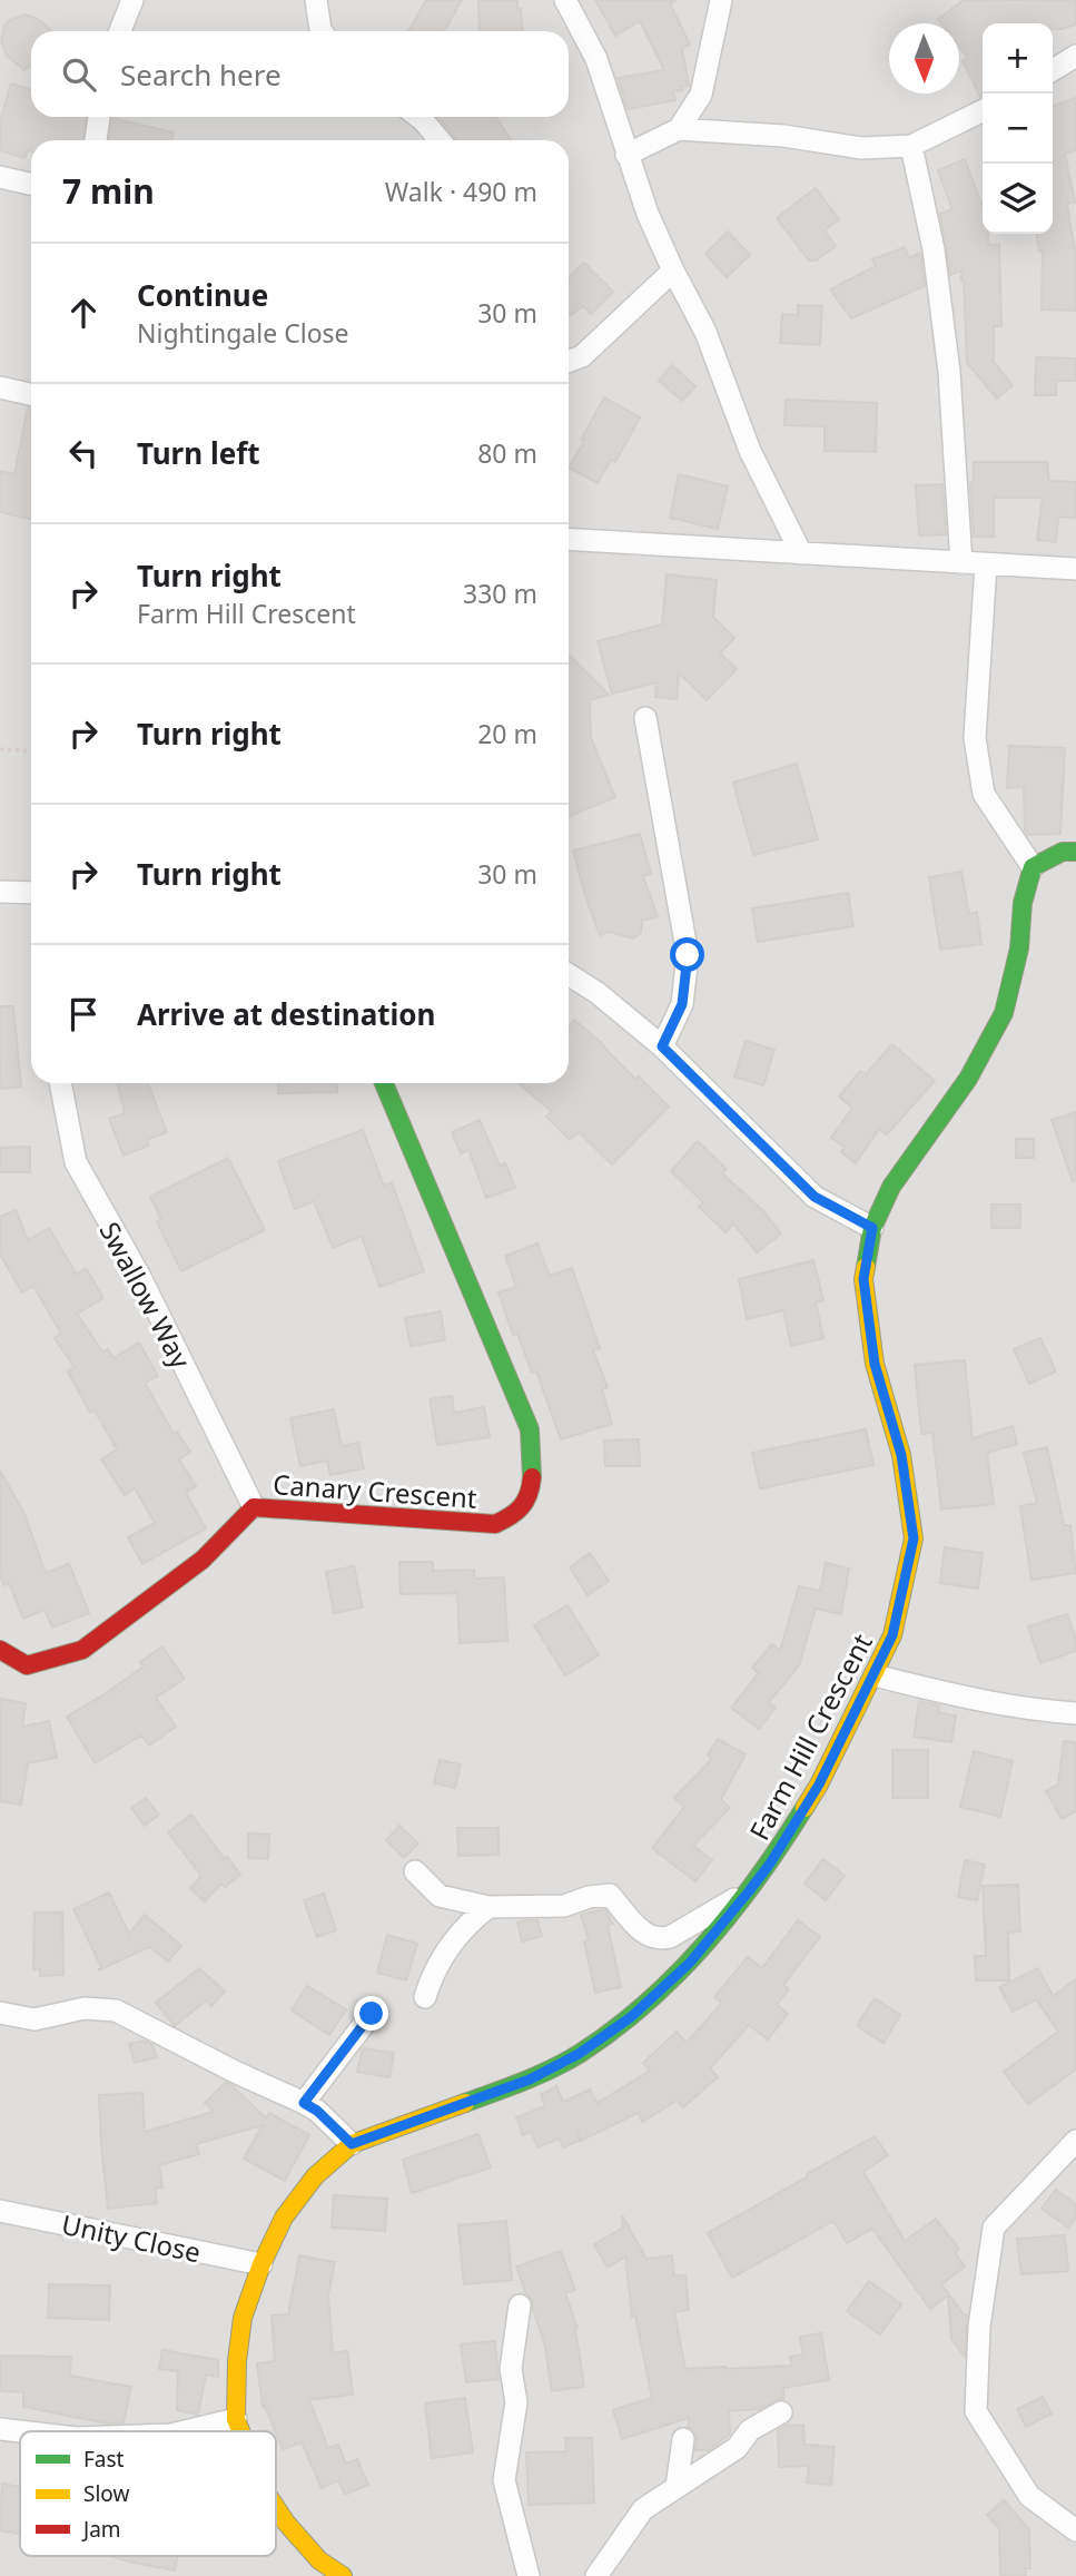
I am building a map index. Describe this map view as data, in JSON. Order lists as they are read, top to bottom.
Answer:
{
  "streets": {
    "street": [
      "Swallow Way",
      "Canary Crescent",
      "Farm Hill Crescent",
      "Unity Close"
    ]
  },
  "crossings": [
    ["Swallow Way", "Canary Crescent"],
    ["Farm Hill Crescent", "Unity Close"]
  ],
  "legend": ["Fast", "Slow", "Jam"],
  "north": "bottom",
  "page": {
    "map_buttons": ["+", "−"],
    "search": "Search here",
    "heading": ["7 min", "Walk · 490 m"],
    "list": [
      ["Continue", "Nightingale Close", "30 m"],
      ["Turn left", "80 m"],
      ["Turn right", "Farm Hill Crescent", "330 m"],
      ["Turn right", "20 m"],
      ["Turn right", "30 m"],
      "Arrive at destination"
    ]
  }
}
